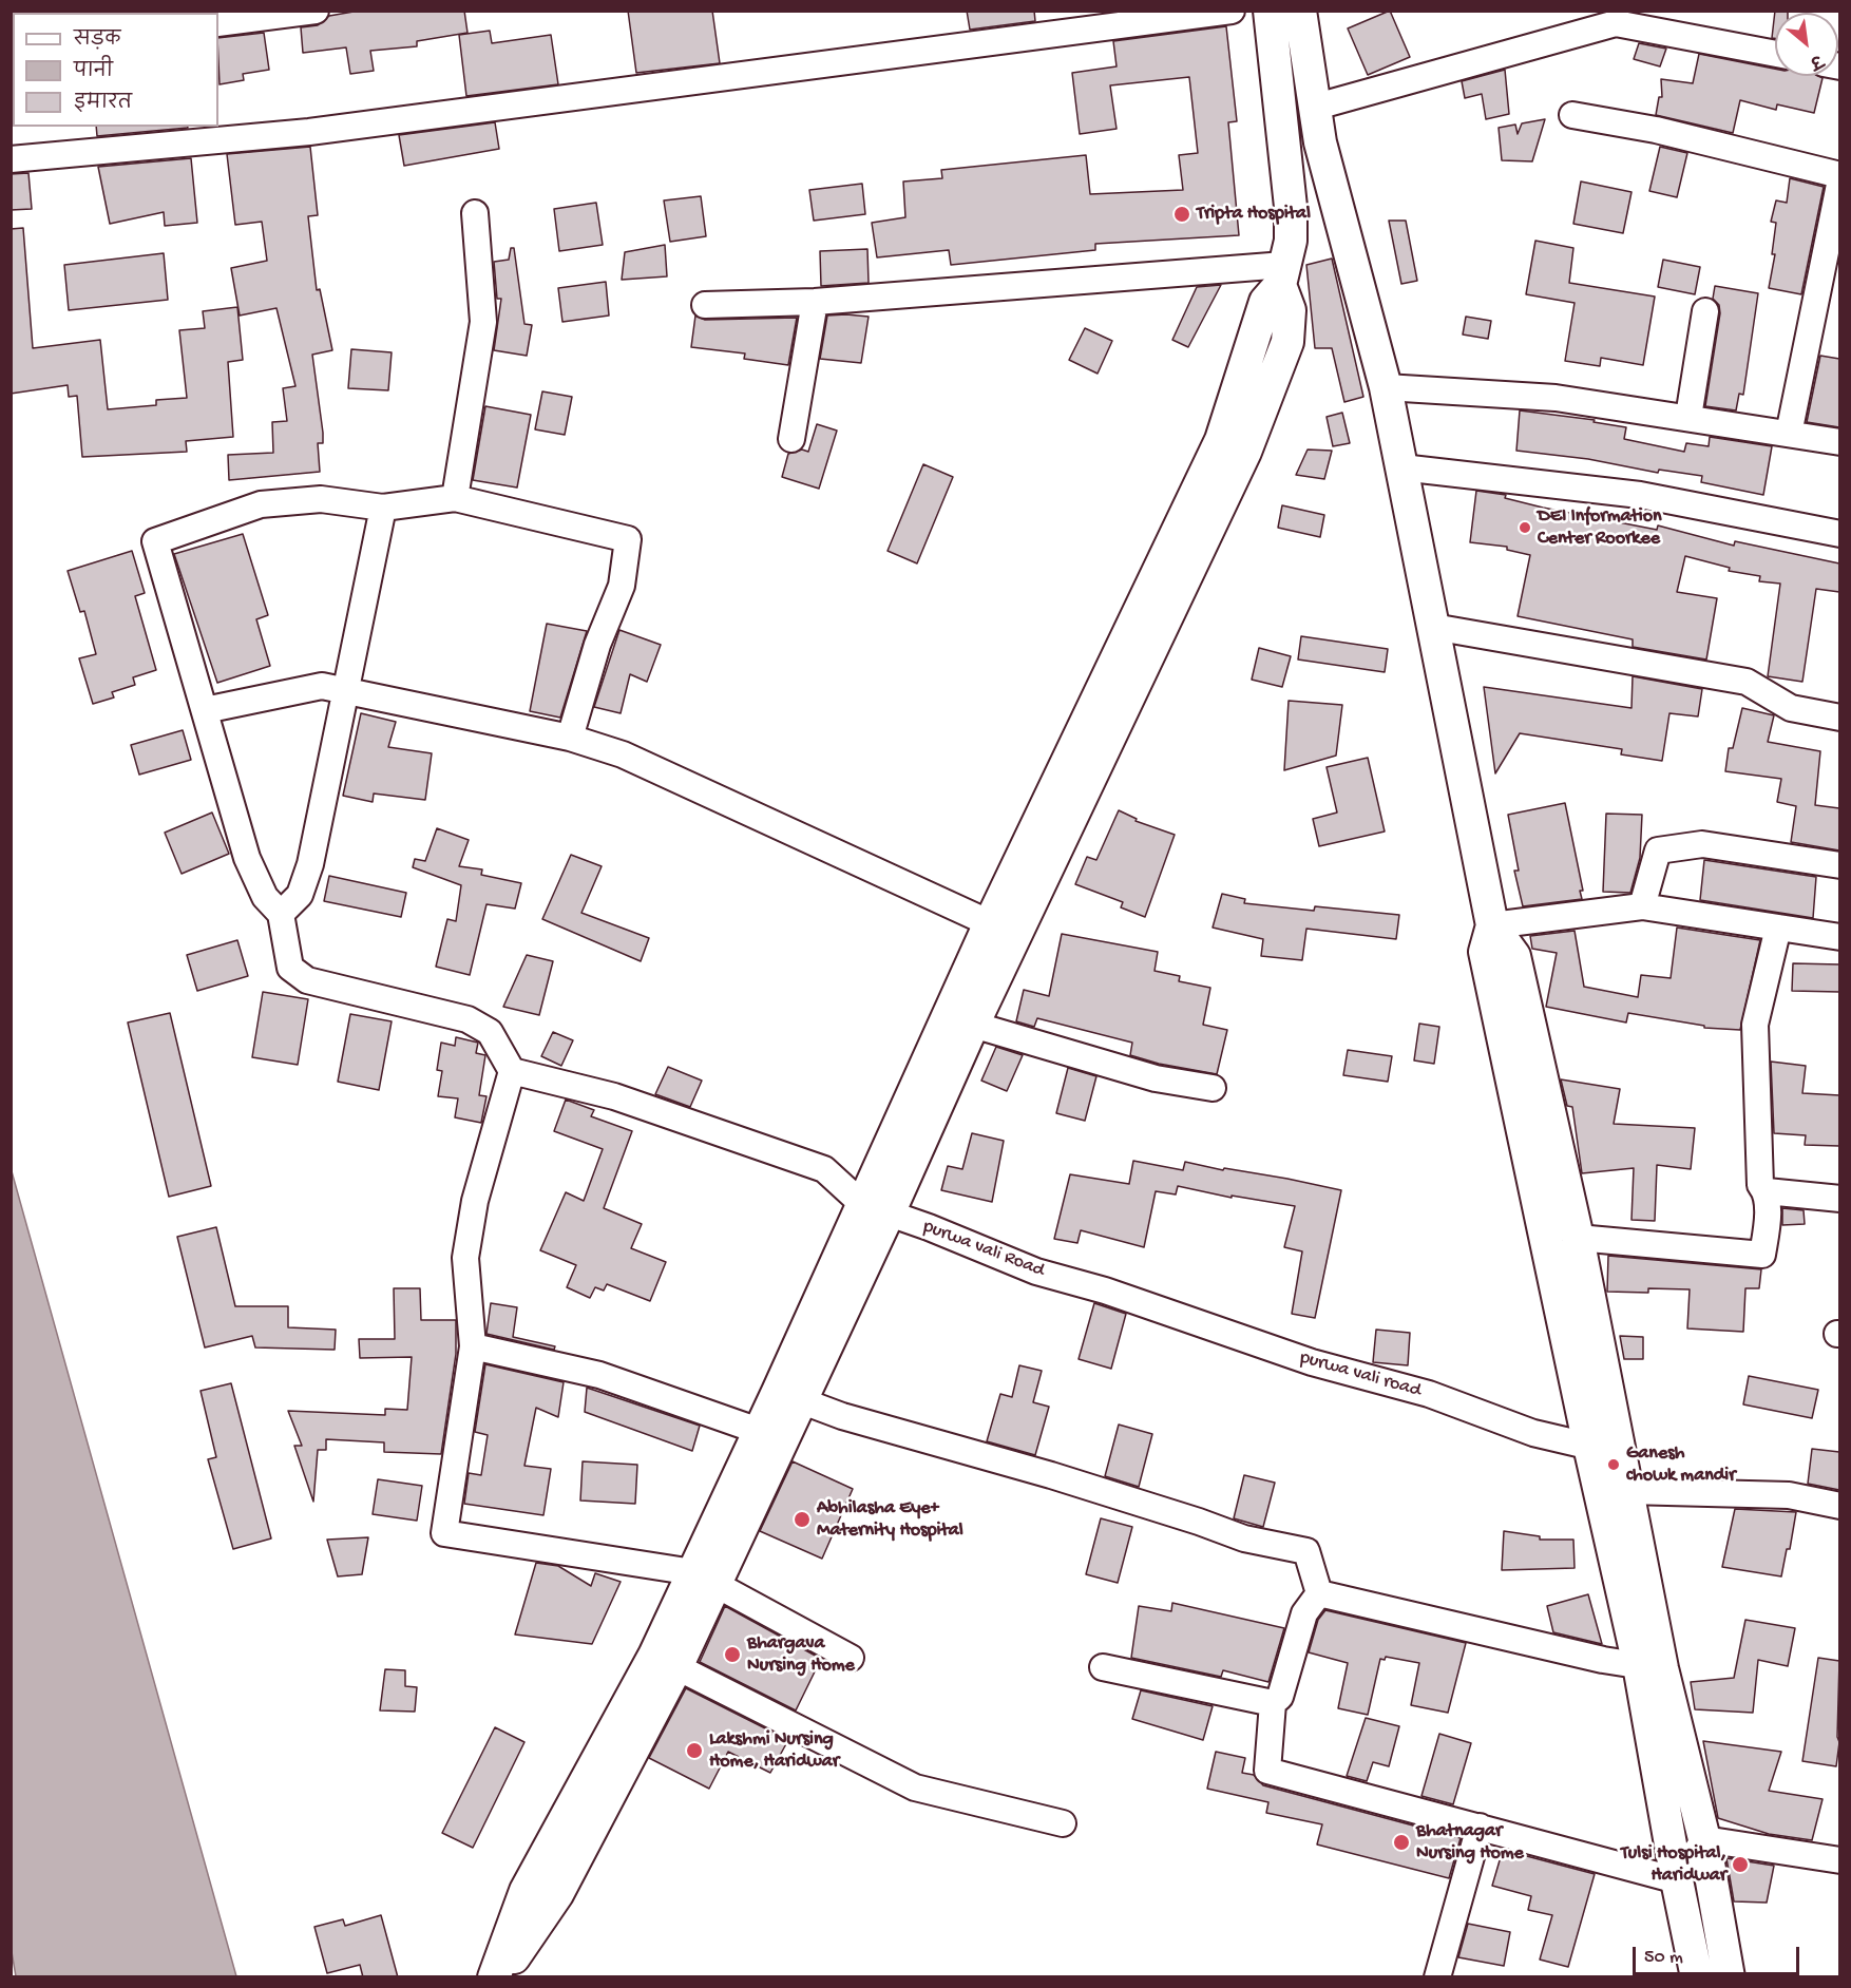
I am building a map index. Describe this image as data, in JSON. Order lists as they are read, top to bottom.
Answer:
{
  "streets": {
    "street": ["purwa vali Road", "purwa vali road"]
  },
  "crossings": [
    ["purwa vali Road", "purwa vali road"]
  ],
  "places": [
    "Tripta Hospital",
    "DEI Information Center Roorkee",
    "Ganesh chowk mandir",
    "Abhilasha Eye+ Maternity Hospital",
    "Bhargava Nursing Home",
    "Lakshmi Nursing Home, Haridwar",
    "Bhatnagar Nursing Home",
    "Tulsi Hospital, Haridwar"
  ],
  "legend": ["सड़क", "पानी", "इमारत"],
  "scale_bar": "50 m",
  "north": "bottom right"
}
